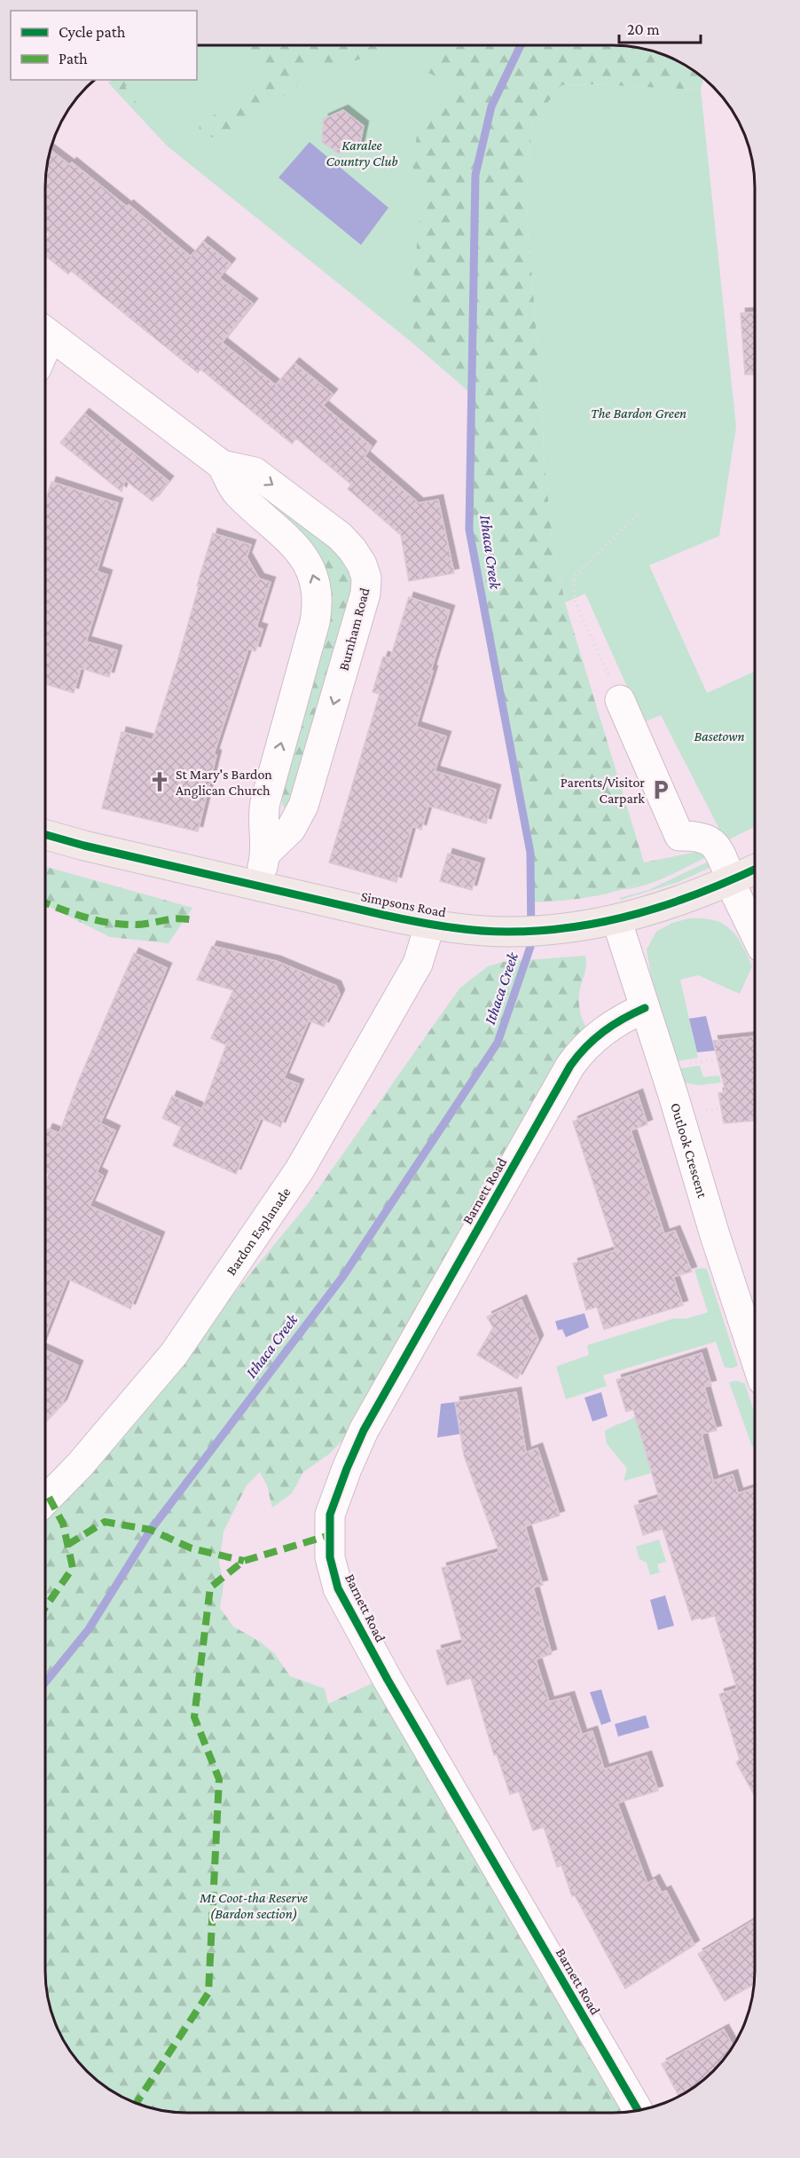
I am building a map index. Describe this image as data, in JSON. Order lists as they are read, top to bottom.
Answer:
{
  "streets": {
    "main road": ["Simpsons Road"],
    "street": [
      "Burnham Road",
      "Outlook Crescent",
      "Barnett Road",
      "Bardon Esplanade"
    ]
  },
  "crossings": [
    ["Burnham Road", "Simpsons Road"],
    ["Simpsons Road", "Outlook Crescent"],
    ["Simpsons Road", "Bardon Esplanade"],
    ["Outlook Crescent", "Barnett Road"]
  ],
  "water": ["Ithaca Creek"],
  "parks": [
    "Karalee Country Club",
    "The Bardon Green",
    "Basetown",
    "Mt Coot-tha Reserve (Bardon section)"
  ],
  "places": {
    "church": ["St Mary's Bardon Anglican Church"],
    "parking": ["Parents/Visitor Carpark"]
  },
  "legend": ["Cycle path", "Path"],
  "scale_bar": "20 m"
}
